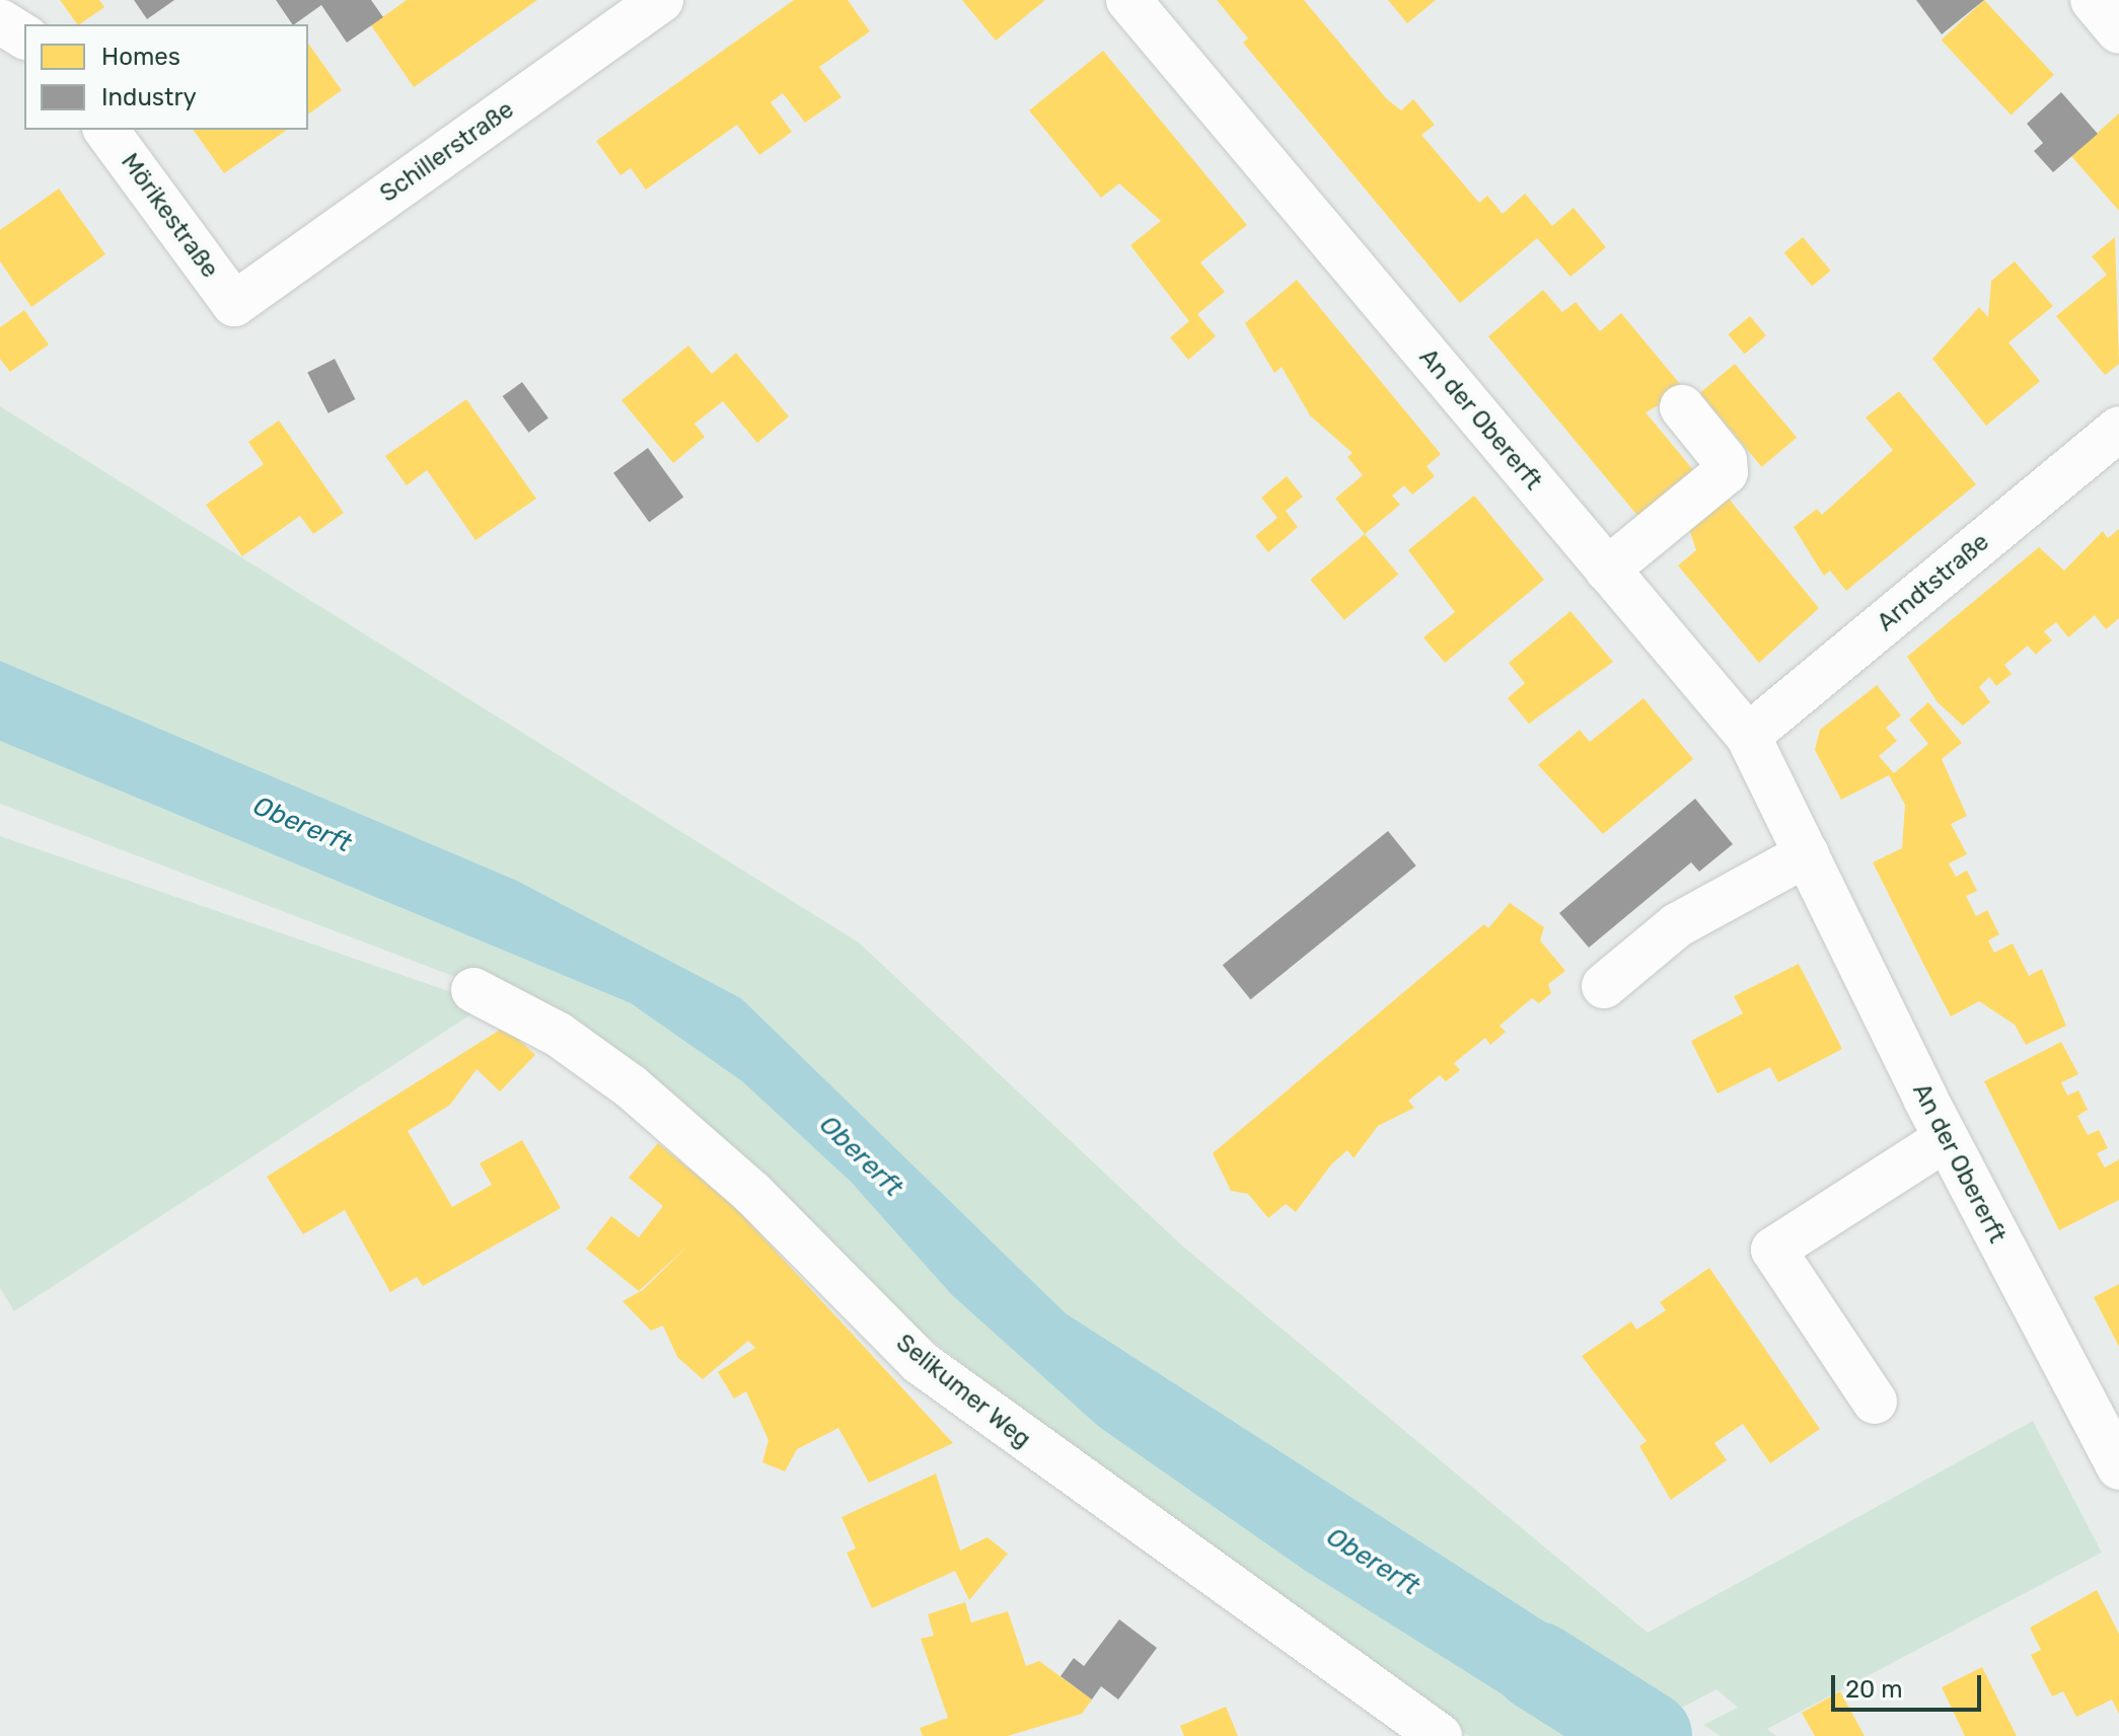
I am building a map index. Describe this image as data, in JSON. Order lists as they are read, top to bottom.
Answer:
{
  "streets": {
    "street": [
      "Schillerstraße",
      "Mörikestraße",
      "An der Obererft",
      "Arndtstraße",
      "Selikumer Weg"
    ]
  },
  "crossings": [
    ["Schillerstraße", "Mörikestraße"],
    ["An der Obererft", "Arndtstraße"]
  ],
  "water": ["Obererft"],
  "legend": ["Homes", "Industry"],
  "scale_bar": "20 m"
}
